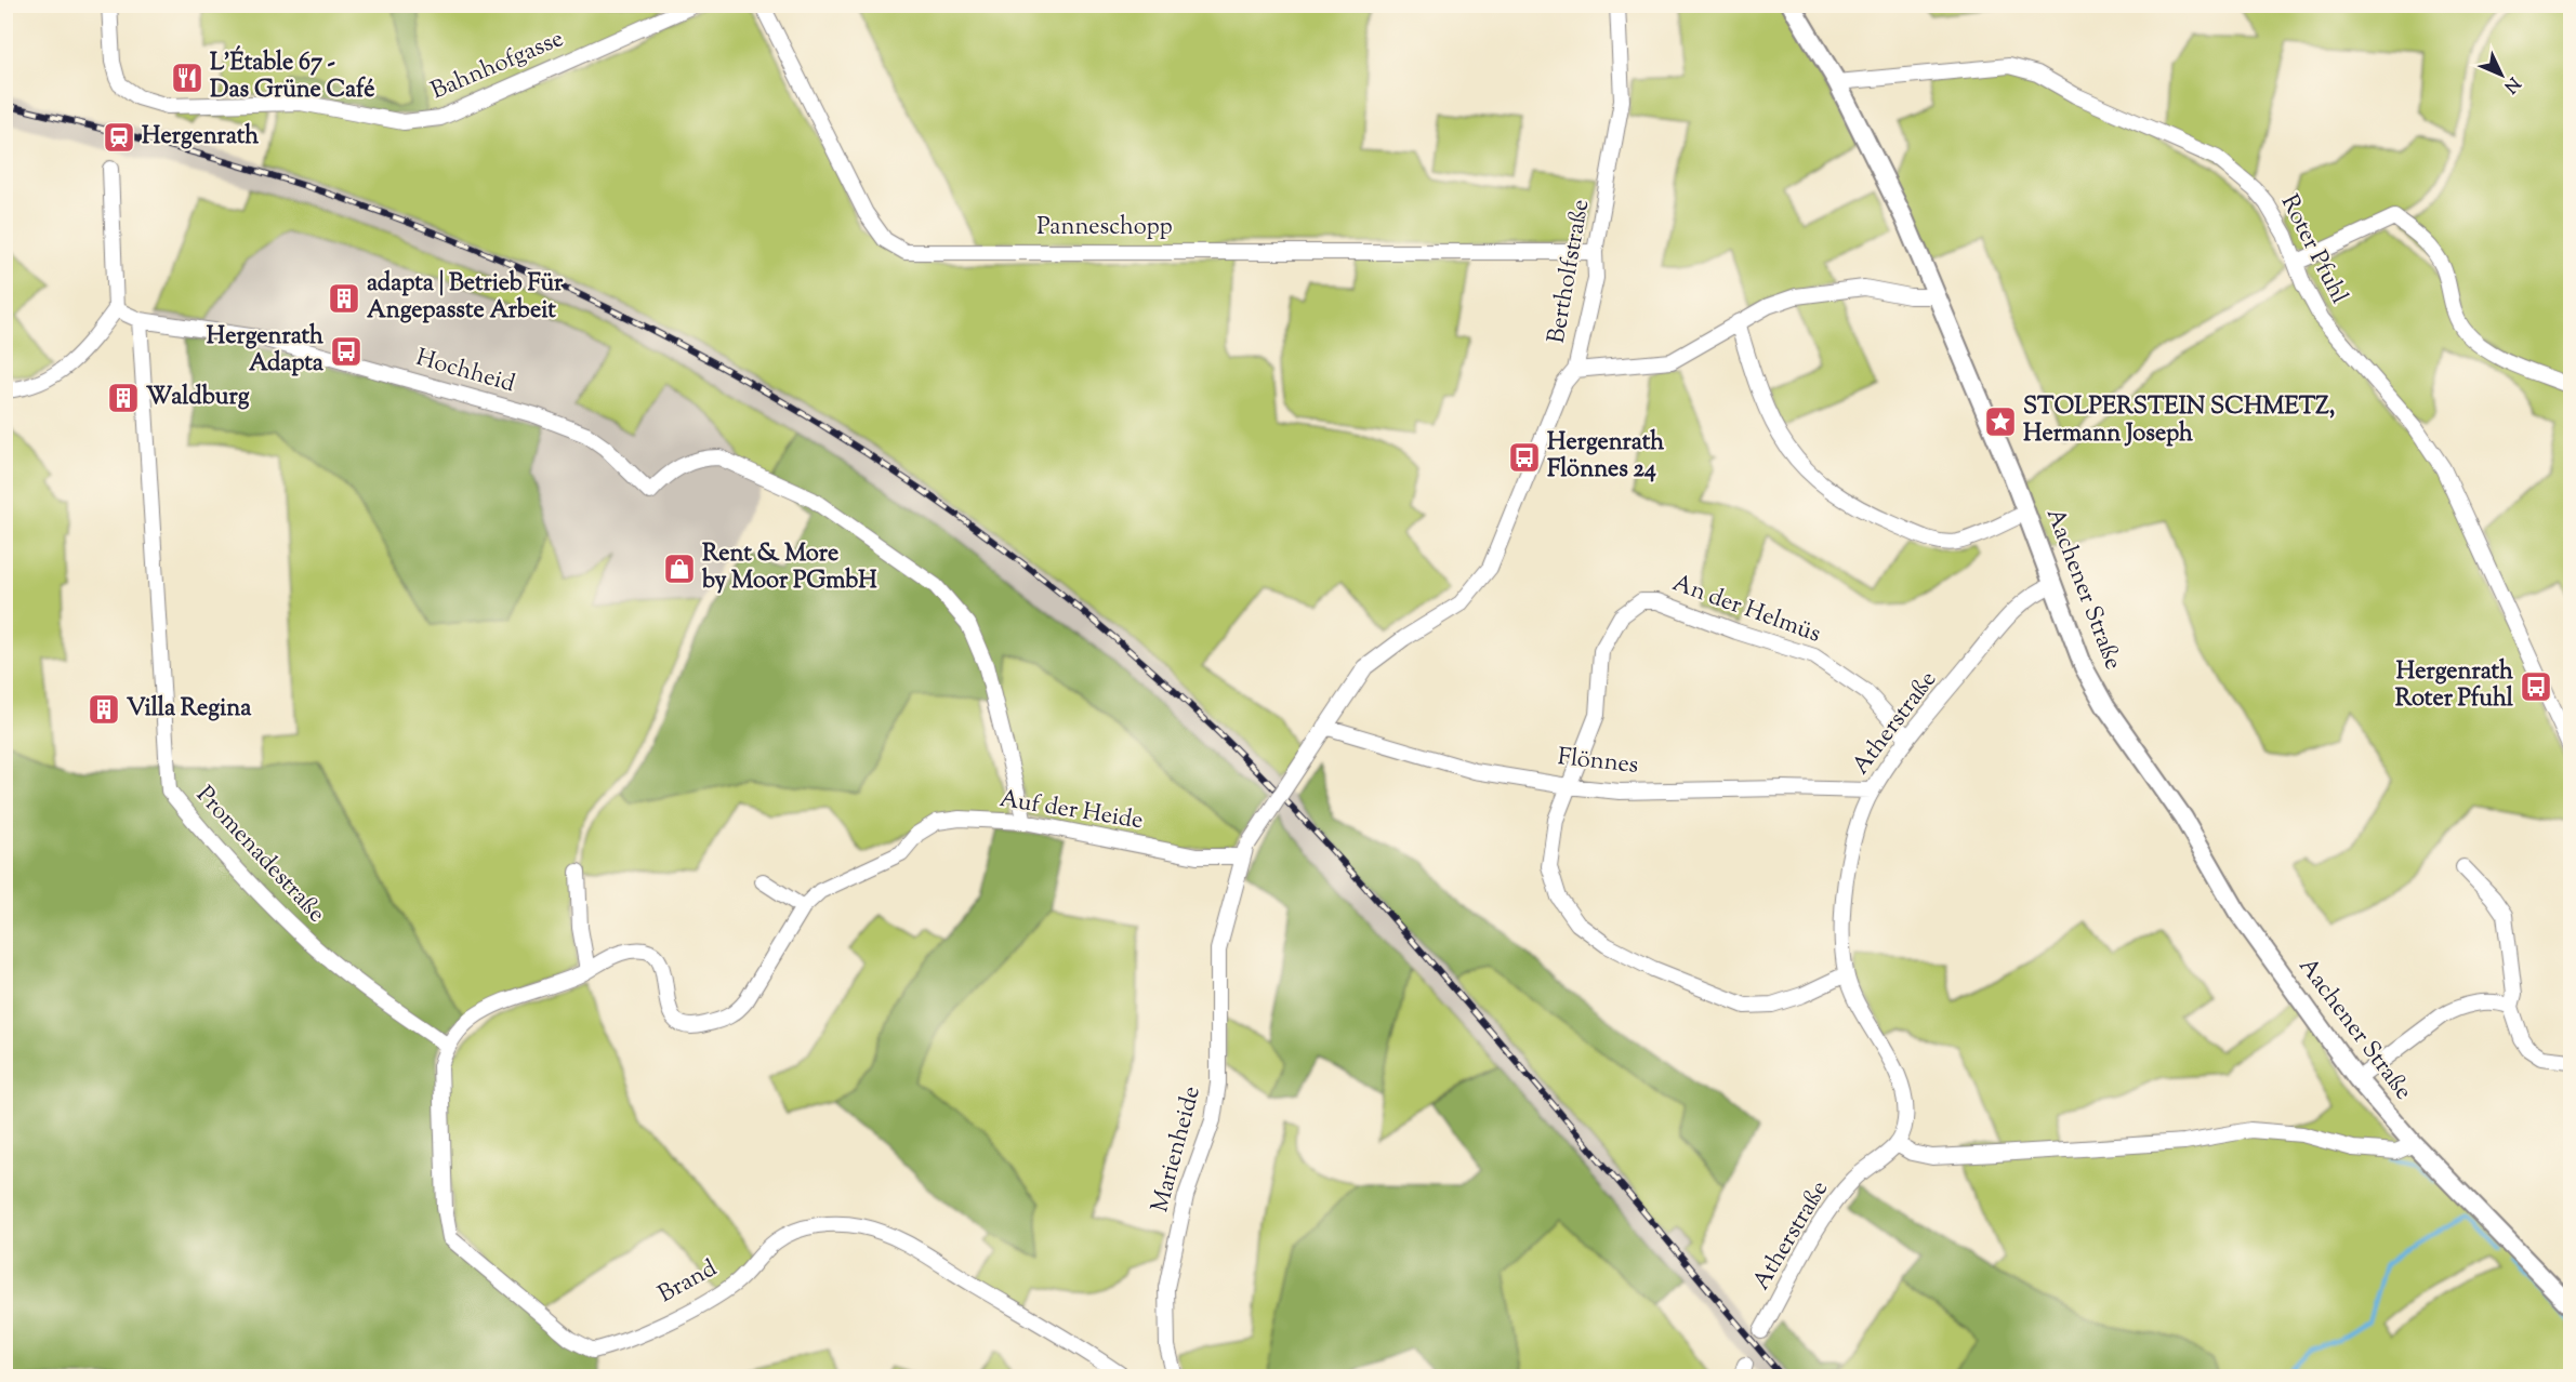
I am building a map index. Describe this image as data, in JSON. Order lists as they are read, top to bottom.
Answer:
{
  "streets": {
    "street": [
      "Bahnhofgasse",
      "Panneschopp",
      "Roter Pfuhl",
      "Bertholfstraße",
      "Hochheid",
      "Aachener Straße",
      "An der Helmüs",
      "Atherstraße",
      "Flönnes",
      "Auf der Heide",
      "Promenadestraße",
      "Marienheide",
      "Brand"
    ]
  },
  "crossings": [
    ["Panneschopp", "Bertholfstraße"],
    ["Roter Pfuhl", "Aachener Straße"],
    ["Bertholfstraße", "Flönnes"],
    ["Bertholfstraße", "Marienheide"],
    ["Hochheid", "Auf der Heide"],
    ["Hochheid", "Promenadestraße"],
    ["Aachener Straße", "Atherstraße"],
    ["An der Helmüs", "Atherstraße"],
    ["An der Helmüs", "Flönnes"],
    ["Atherstraße", "Flönnes"],
    ["Auf der Heide", "Promenadestraße"],
    ["Auf der Heide", "Marienheide"],
    ["Auf der Heide", "Brand"],
    ["Promenadestraße", "Brand"]
  ],
  "places": {
    "restaurant": ["L'Étable 67 - Das Grüne Café"],
    "station": ["Hergenrath"],
    "building": ["adapta | Betrieb Für Angepasste Arbeit", "Waldburg", "Villa Regina"],
    "bus stop": ["Hergenrath Adapta", "Hergenrath Flönnes 24", "Hergenrath Roter Pfuhl"],
    "place": ["STOLPERSTEIN SCHMETZ, Hermann Joseph"],
    "shop": ["Rent & More by Moor PGmbH"]
  },
  "north": "bottom right"
}
